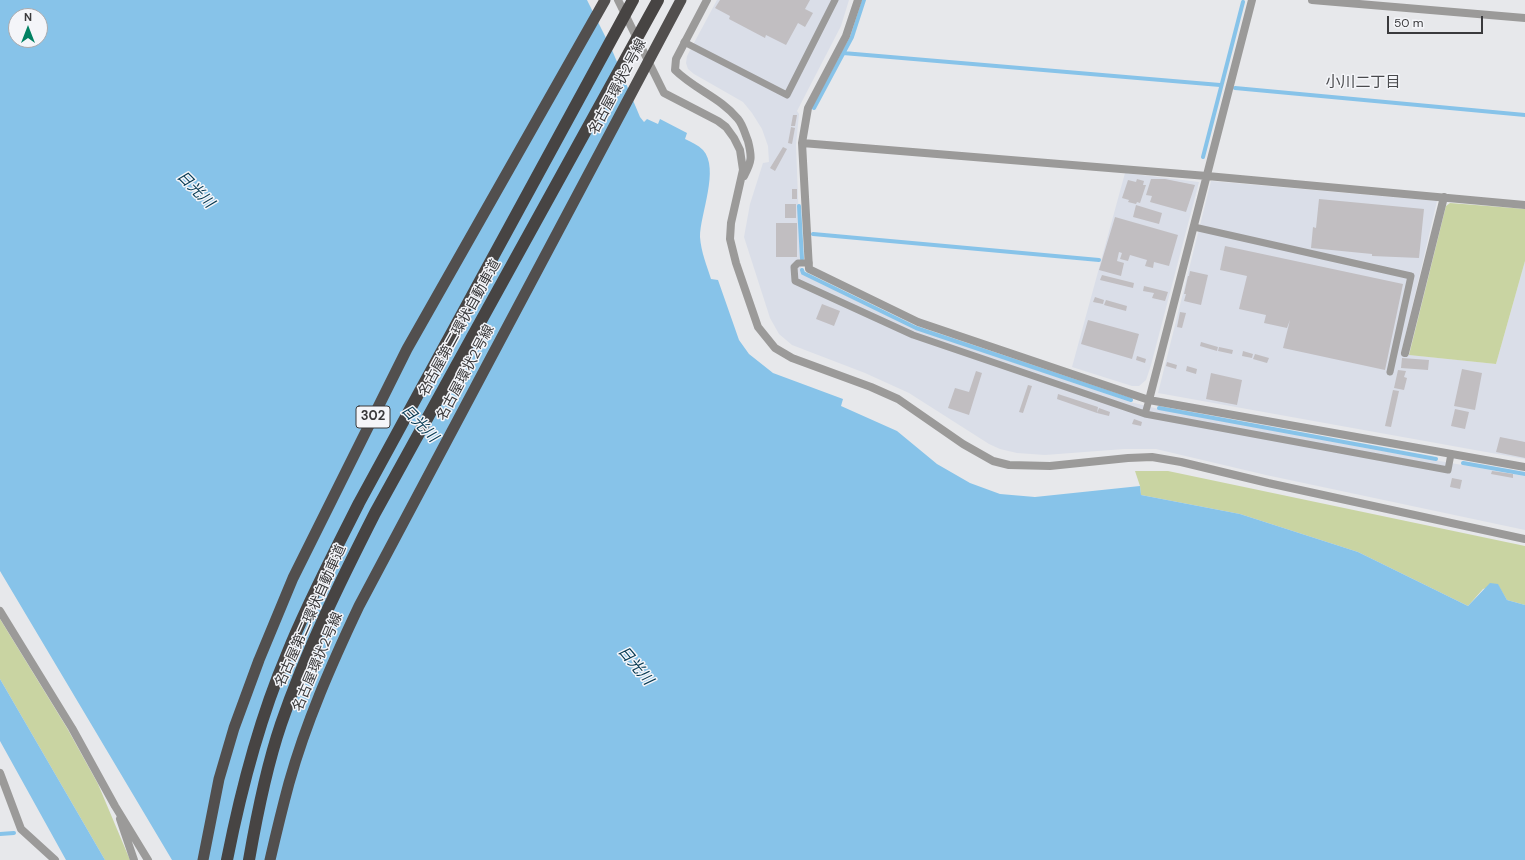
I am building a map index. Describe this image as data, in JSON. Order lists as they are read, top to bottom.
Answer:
{
  "streets": {
    "highway": ["名古屋環状2号線", "名古屋第二環状自動車道", "302"]
  },
  "districts": ["小川二丁目"],
  "water": ["日光川"],
  "scale_bar": "50 m",
  "north": "top"
}
